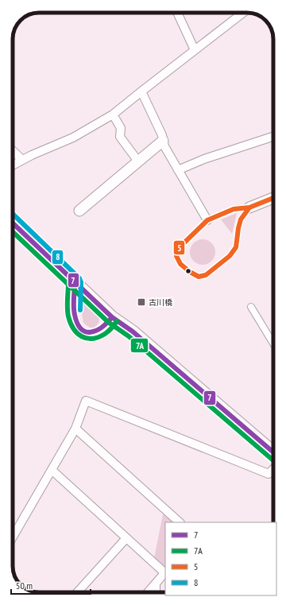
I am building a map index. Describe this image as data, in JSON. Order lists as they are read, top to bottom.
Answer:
{
  "places": {
    "transit": ["古川橋"]
  },
  "lines": [
    "transit line 5",
    "transit line 8",
    "transit line 7",
    "transit line 7A"
  ],
  "legend": [
    "7",
    "7A",
    "5",
    "8"
  ],
  "scale_bar": "50 m"
}
